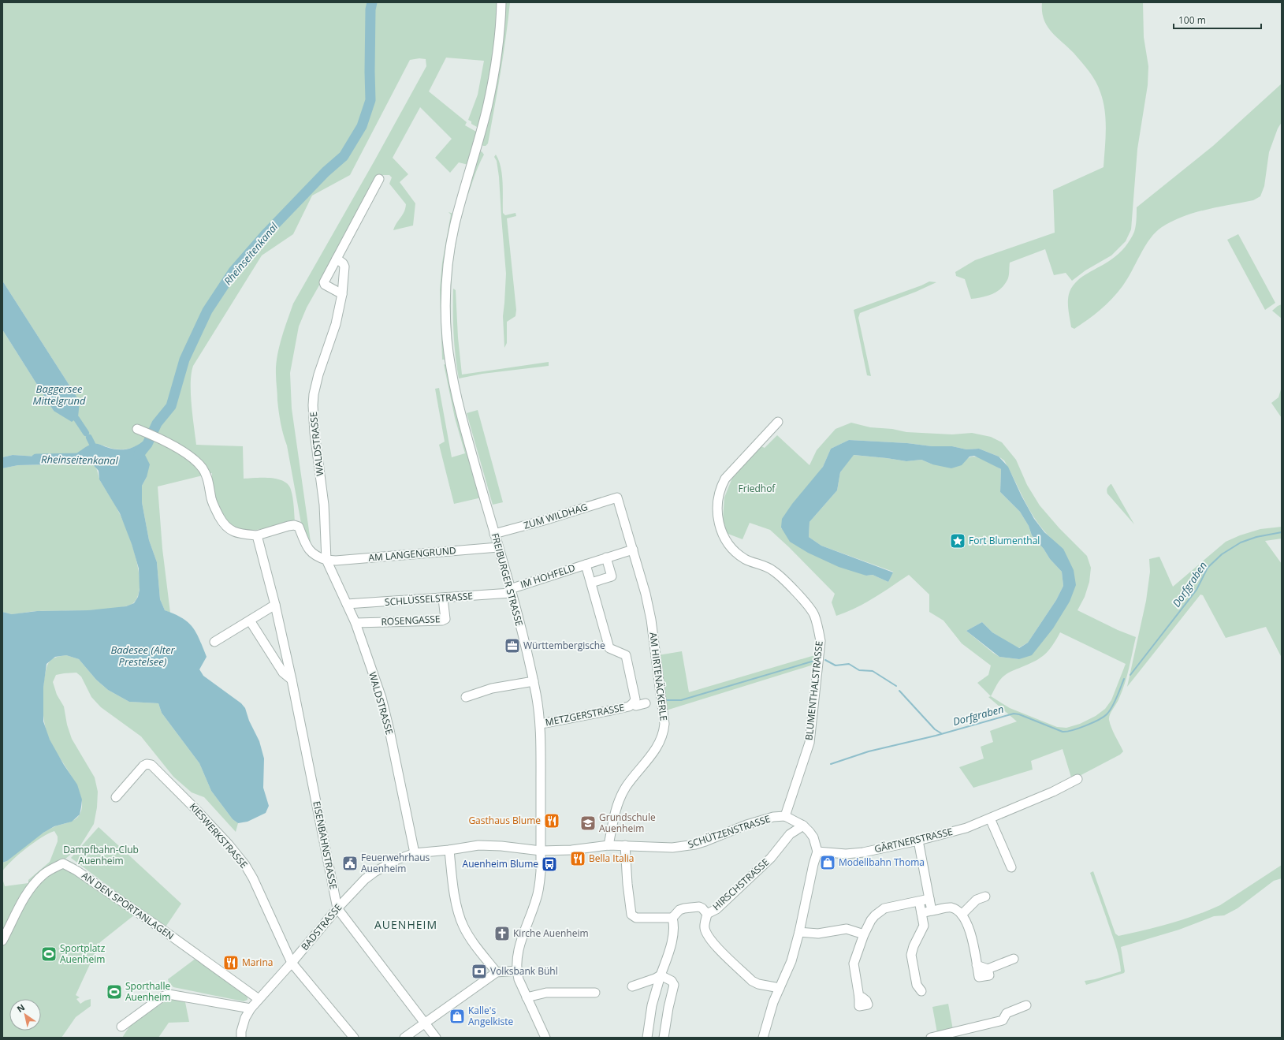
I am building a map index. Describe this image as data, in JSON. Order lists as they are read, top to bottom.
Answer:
{
  "streets": {
    "street": [
      "WALDSTRASSE",
      "ZUM WILDHAG",
      "AM LANGENGRUND",
      "IM HOHFELD",
      "FREIBURGER STRASSE",
      "SCHLÜSSELSTRASSE",
      "ROSENGASSE",
      "AM HIRTENÄCKERLE",
      "BLUMENTHALSTRASSE",
      "METZGERSTRASSE",
      "SCHÜTZENSTRASSE",
      "KIESWERKSTRASSE",
      "GÄRTNERSTRASSE",
      "EISENBAHNSTRASSE",
      "HIRSCHSTRASSE",
      "AN DEN SPORTANLAGEN",
      "BADSTRASSE"
    ]
  },
  "crossings": [
    ["WALDSTRASSE", "AM LANGENGRUND"],
    ["WALDSTRASSE", "SCHLÜSSELSTRASSE"],
    ["WALDSTRASSE", "ROSENGASSE"],
    ["WALDSTRASSE", "BADSTRASSE"],
    ["ZUM WILDHAG", "FREIBURGER STRASSE"],
    ["ZUM WILDHAG", "AM HIRTENÄCKERLE"],
    ["AM LANGENGRUND", "FREIBURGER STRASSE"],
    ["IM HOHFELD", "FREIBURGER STRASSE"],
    ["IM HOHFELD", "SCHLÜSSELSTRASSE"],
    ["IM HOHFELD", "AM HIRTENÄCKERLE"],
    ["IM HOHFELD", "METZGERSTRASSE"],
    ["FREIBURGER STRASSE", "SCHLÜSSELSTRASSE"],
    ["FREIBURGER STRASSE", "METZGERSTRASSE"],
    ["FREIBURGER STRASSE", "SCHÜTZENSTRASSE"],
    ["FREIBURGER STRASSE", "BADSTRASSE"],
    ["SCHLÜSSELSTRASSE", "ROSENGASSE"],
    ["AM HIRTENÄCKERLE", "SCHÜTZENSTRASSE"],
    ["BLUMENTHALSTRASSE", "SCHÜTZENSTRASSE"],
    ["SCHÜTZENSTRASSE", "BADSTRASSE"],
    ["KIESWERKSTRASSE", "BADSTRASSE"],
    ["EISENBAHNSTRASSE", "BADSTRASSE"],
    ["AN DEN SPORTANLAGEN", "BADSTRASSE"]
  ],
  "districts": ["AUENHEIM"],
  "water": [
    "Rheinseitenkanal",
    "Baggersee Mittelgrund",
    "Dorfgraben",
    "Badesee (Alter Prestelsee)"
  ],
  "parks": ["Friedhof", "Dampfbahn-Club Auenheim"],
  "places": {
    "place": ["Fort Blumenthal"],
    "office": ["Württembergische"],
    "restaurant": ["Gasthaus Blume", "Bella Italia", "Marina"],
    "school or university": ["Grundschule Auenheim"],
    "shop": ["Modellbahn Thoma", "Kalle's Angelkiste"],
    "public building": ["Feuerwehrhaus Auenheim"],
    "bus stop": ["Auenheim Blume"],
    "church": ["Kirche Auenheim"],
    "sports": ["Sportplatz Auenheim", "Sporthalle Auenheim"],
    "bank": ["Volksbank Bühl"]
  },
  "scale_bar": "100 m",
  "north": "top left"
}
